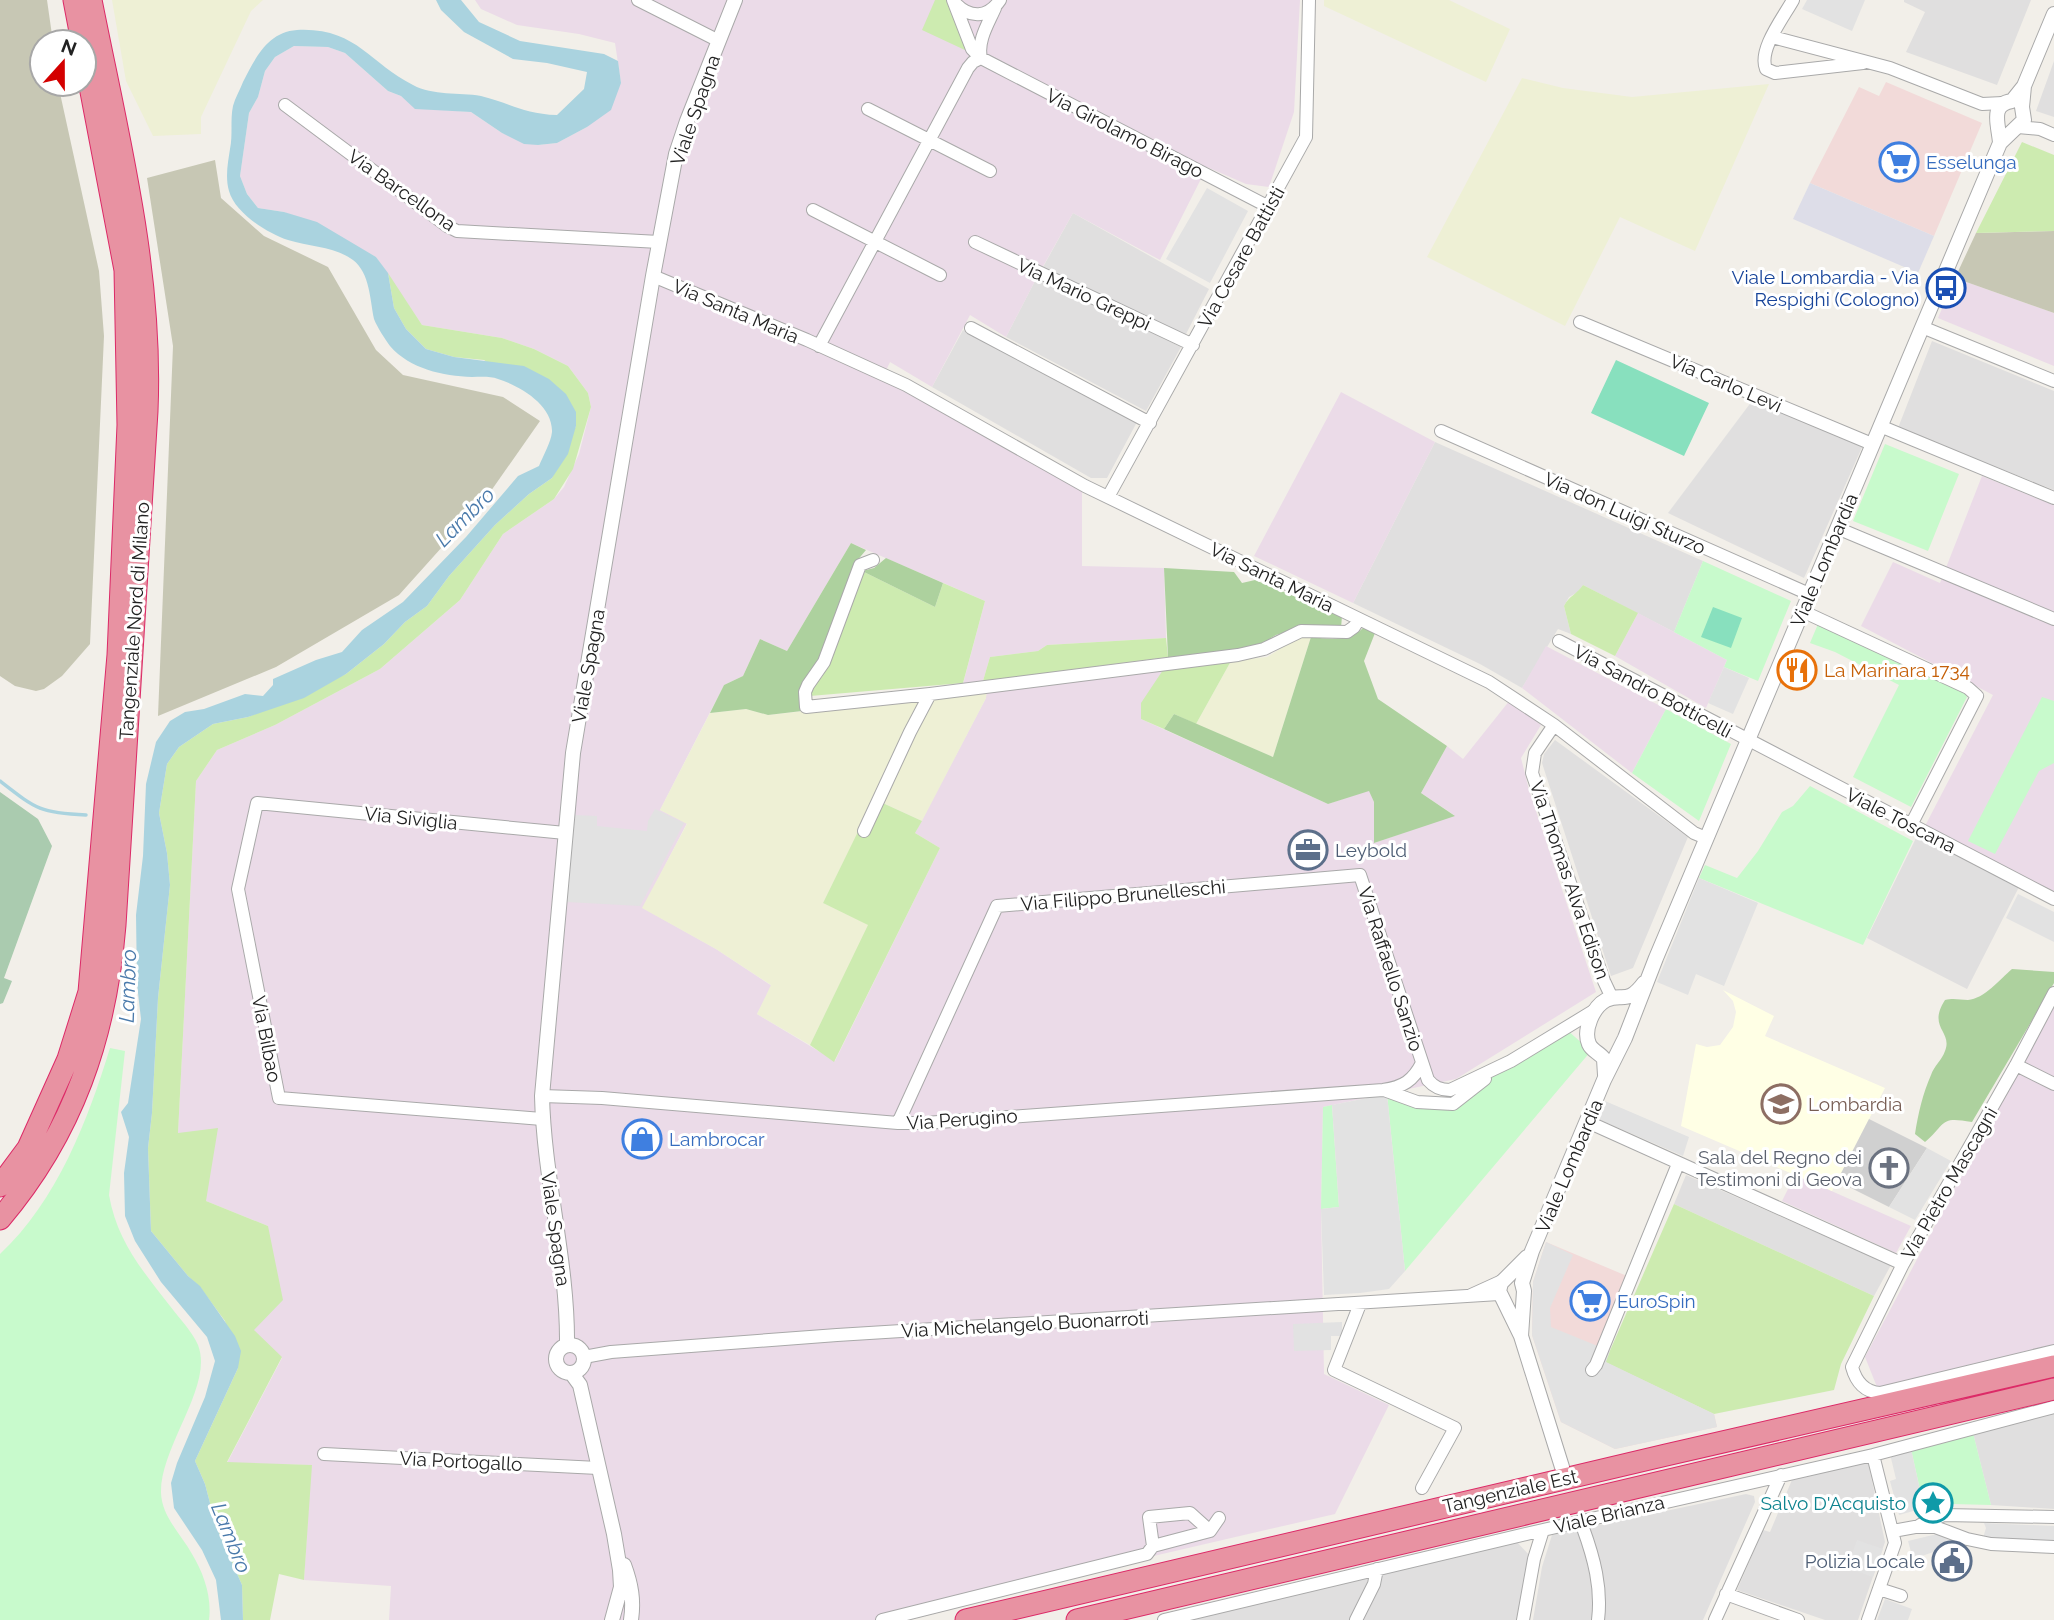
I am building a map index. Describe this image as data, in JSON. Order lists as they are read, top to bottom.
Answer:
{
  "streets": {
    "highway": ["Tangenziale Nord di Milano", "Tangenziale Est"],
    "street": [
      "Viale Spagna",
      "Via Girolamo Birago",
      "Via Barcellona",
      "Via Cesare Battisti",
      "Via Mario Greppi",
      "Via Santa Maria",
      "Via Carlo Levi",
      "Via don Luigi Sturzo",
      "Viale Lombardia",
      "Via Sandro Botticelli",
      "Via Siviglia",
      "Viale Toscana",
      "Via Thomas Alva Edison",
      "Via Filippo Brunelleschi",
      "Via Raffaello Sanzio",
      "Via Bilbao",
      "Via Perugino",
      "Via Pietro Mascagni",
      "Via Michelangelo Buonarroti",
      "Via Portogallo",
      "Viale Brianza"
    ]
  },
  "crossings": [
    ["Viale Spagna", "Via Barcellona"],
    ["Viale Spagna", "Via Santa Maria"],
    ["Viale Spagna", "Via Siviglia"],
    ["Viale Spagna", "Via Bilbao"],
    ["Viale Spagna", "Via Perugino"],
    ["Viale Spagna", "Via Michelangelo Buonarroti"],
    ["Viale Spagna", "Via Portogallo"],
    ["Via Girolamo Birago", "Via Cesare Battisti"],
    ["Via Girolamo Birago", "Via Santa Maria"],
    ["Via Cesare Battisti", "Via Mario Greppi"],
    ["Via Cesare Battisti", "Via Santa Maria"],
    ["Via Santa Maria", "Viale Lombardia"],
    ["Via Santa Maria", "Via Thomas Alva Edison"],
    ["Via Carlo Levi", "Viale Lombardia"],
    ["Via don Luigi Sturzo", "Viale Lombardia"],
    ["Viale Lombardia", "Via Sandro Botticelli"],
    ["Viale Lombardia", "Viale Toscana"],
    ["Viale Lombardia", "Via Thomas Alva Edison"],
    ["Viale Lombardia", "Via Perugino"],
    ["Viale Lombardia", "Via Michelangelo Buonarroti"],
    ["Via Sandro Botticelli", "Viale Toscana"],
    ["Via Siviglia", "Via Bilbao"],
    ["Via Thomas Alva Edison", "Via Perugino"],
    ["Via Filippo Brunelleschi", "Via Raffaello Sanzio"],
    ["Via Filippo Brunelleschi", "Via Perugino"],
    ["Via Raffaello Sanzio", "Via Perugino"]
  ],
  "water": ["Lambro"],
  "places": {
    "supermarket": ["Esselunga", "EuroSpin"],
    "bus stop": ["Viale Lombardia - Via Respighi (Cologno)"],
    "restaurant": ["La Marinara 1734"],
    "office": ["Leybold"],
    "school or university": ["Lombardia"],
    "shop": ["Lambrocar"],
    "church": ["Sala del Regno dei Testimoni di Geova"],
    "place": ["Salvo D'Acquisto"],
    "public building": ["Polizia Locale"]
  },
  "north": "top"
}
